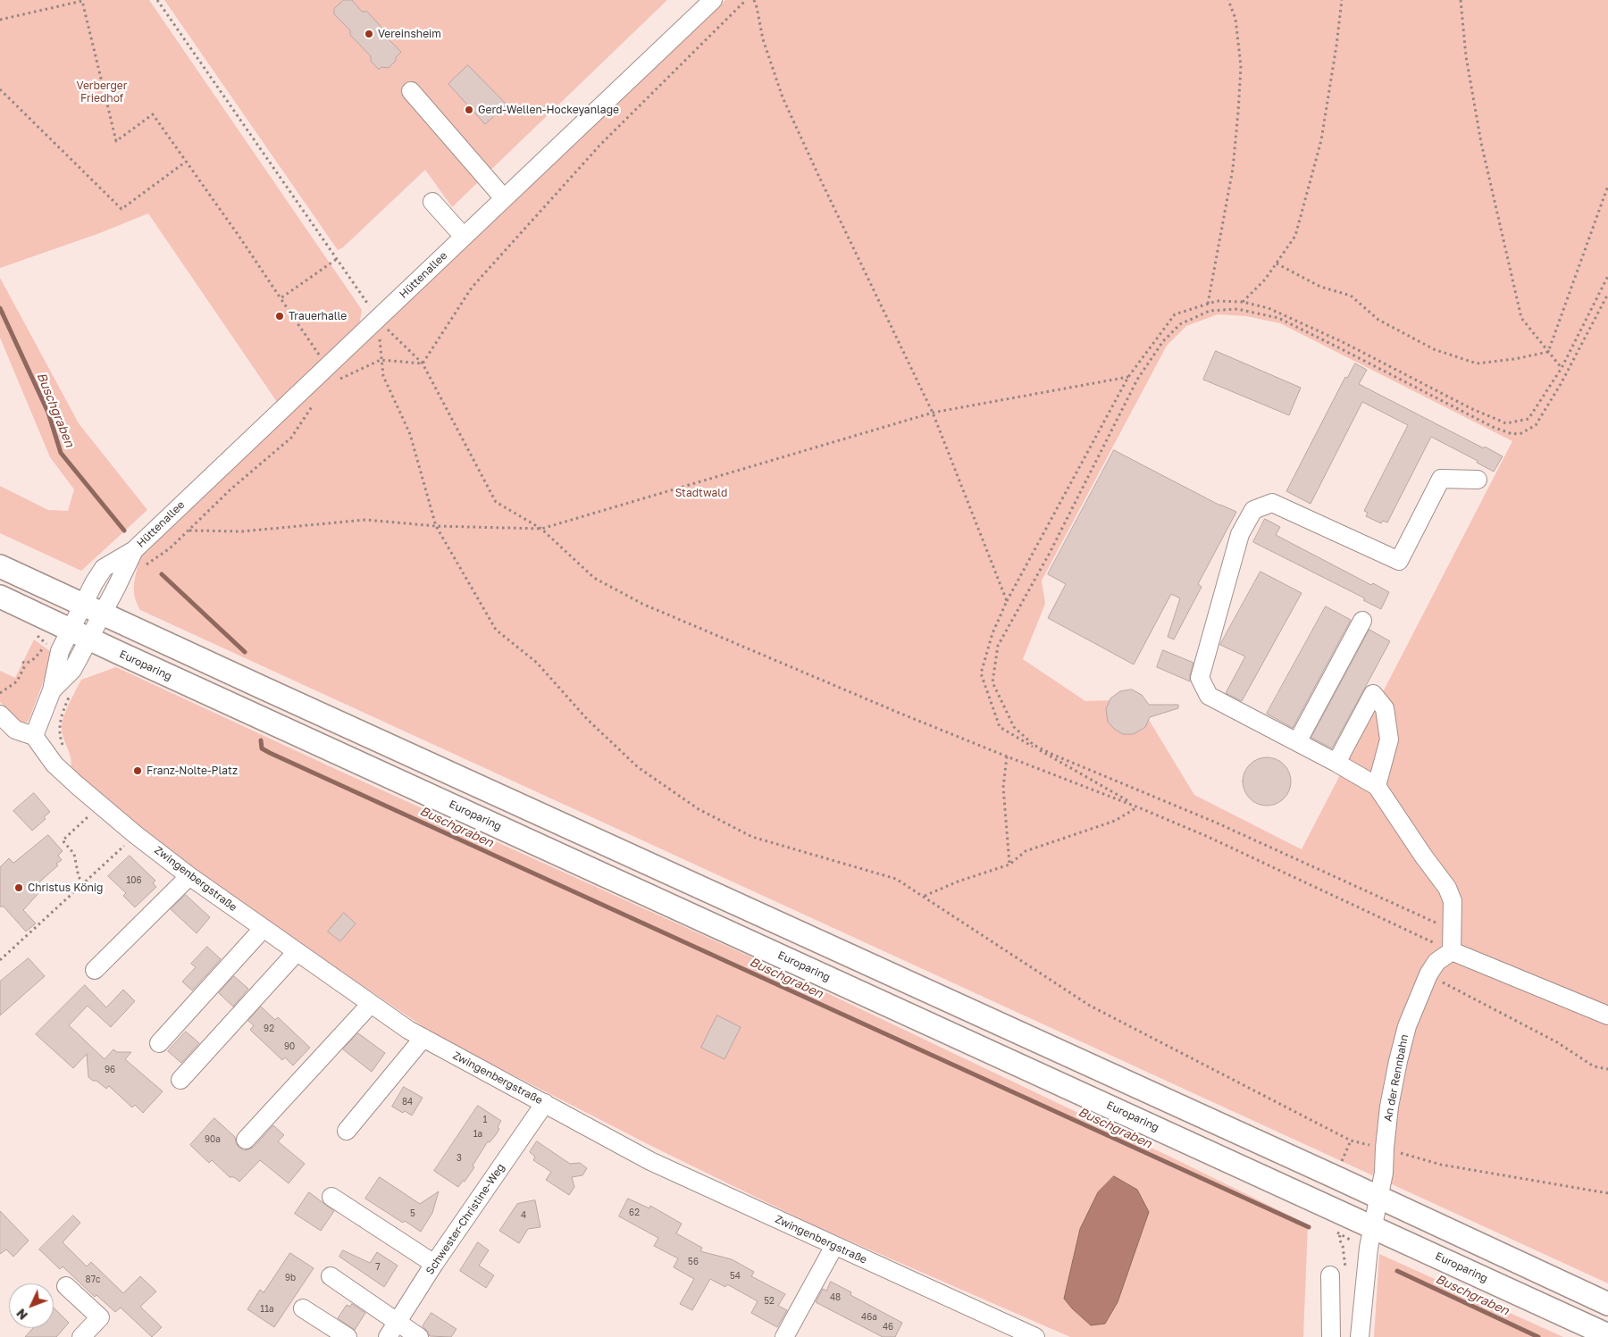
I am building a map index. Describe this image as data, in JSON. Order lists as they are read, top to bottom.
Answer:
{
  "streets": {
    "main road": ["Europaring"],
    "street": [
      "Hüttenallee",
      "Zwingenbergstraße",
      "An der Rennbahn",
      "Schwester-Christine-Weg"
    ]
  },
  "crossings": [
    ["Hüttenallee", "Europaring"],
    ["Europaring", "An der Rennbahn"],
    ["Zwingenbergstraße", "Schwester-Christine-Weg"]
  ],
  "water": ["Buschgraben"],
  "parks": ["Verberger Friedhof", "Stadtwald"],
  "places": [
    "Vereinsheim",
    "Gerd-Wellen-Hockeyanlage",
    "Trauerhalle",
    "Franz-Nolte-Platz",
    "Christus König"
  ],
  "house_numbers": [
    "106",
    "92",
    "90",
    "96",
    "84",
    "1",
    "1a",
    "90a",
    "3",
    "62",
    "5",
    "4",
    "56",
    "7",
    "54",
    "9b",
    "87c",
    "48",
    "52",
    "11a",
    "46a",
    "46"
  ],
  "north": "bottom left"
}
